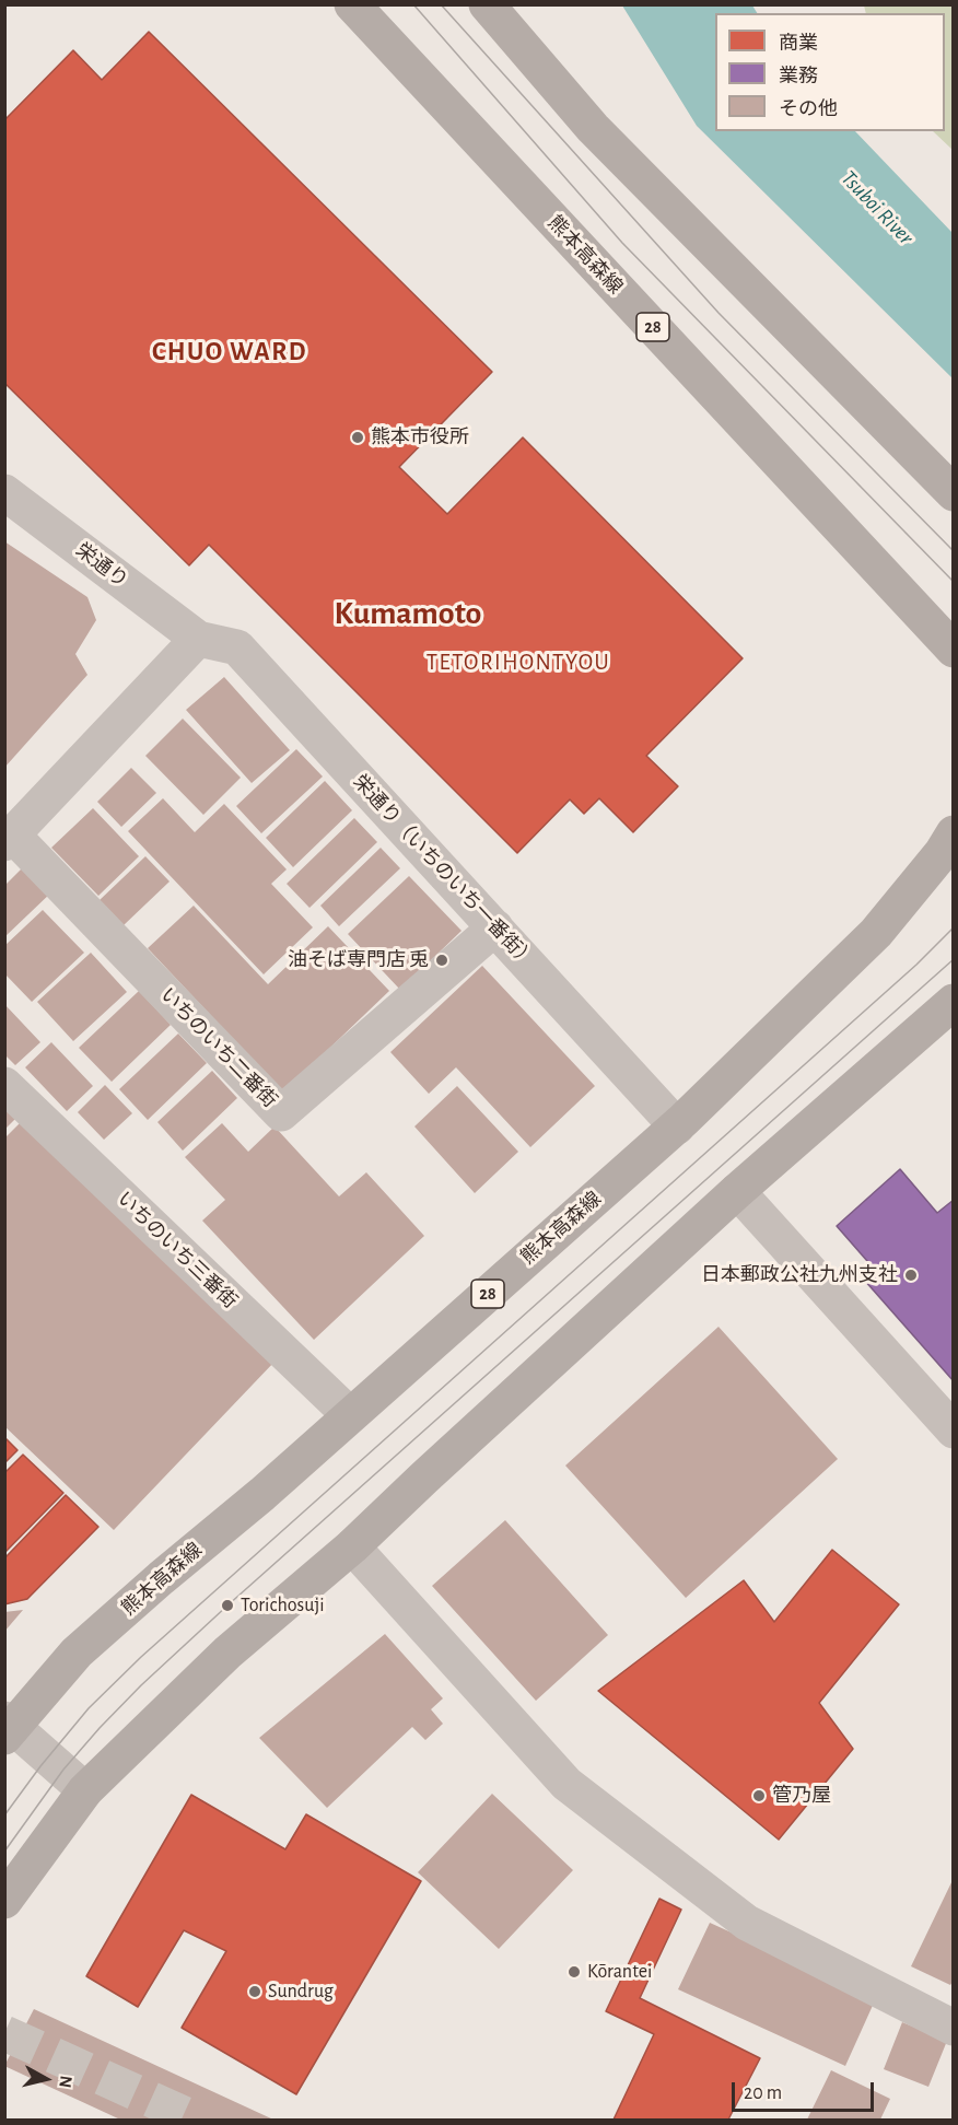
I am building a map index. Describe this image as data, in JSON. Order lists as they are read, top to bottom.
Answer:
{
  "streets": {
    "main road": ["熊本高森線", "28"],
    "street": [
      "栄通り",
      "栄通り（いちのいち一番街）",
      "いちのいち二番街",
      "いちのいち三番街"
    ]
  },
  "crossings": [
    ["熊本高森線", "栄通り（いちのいち一番街）"],
    ["熊本高森線", "いちのいち三番街"],
    ["栄通り", "栄通り（いちのいち一番街）"],
    ["栄通り（いちのいち一番街）", "いちのいち二番街"]
  ],
  "districts": ["CHUO WARD", "Kumamoto", "TETORIHONTYOU"],
  "water": ["Tsuboi River"],
  "places": [
    "熊本市役所",
    "油そば専門店 兎",
    "日本郵政公社九州支社",
    "Torichosuji",
    "管乃屋",
    "Kōrantei",
    "Sundrug"
  ],
  "legend": ["商業", "業務", "その他"],
  "scale_bar": "20 m",
  "north": "right"
}
